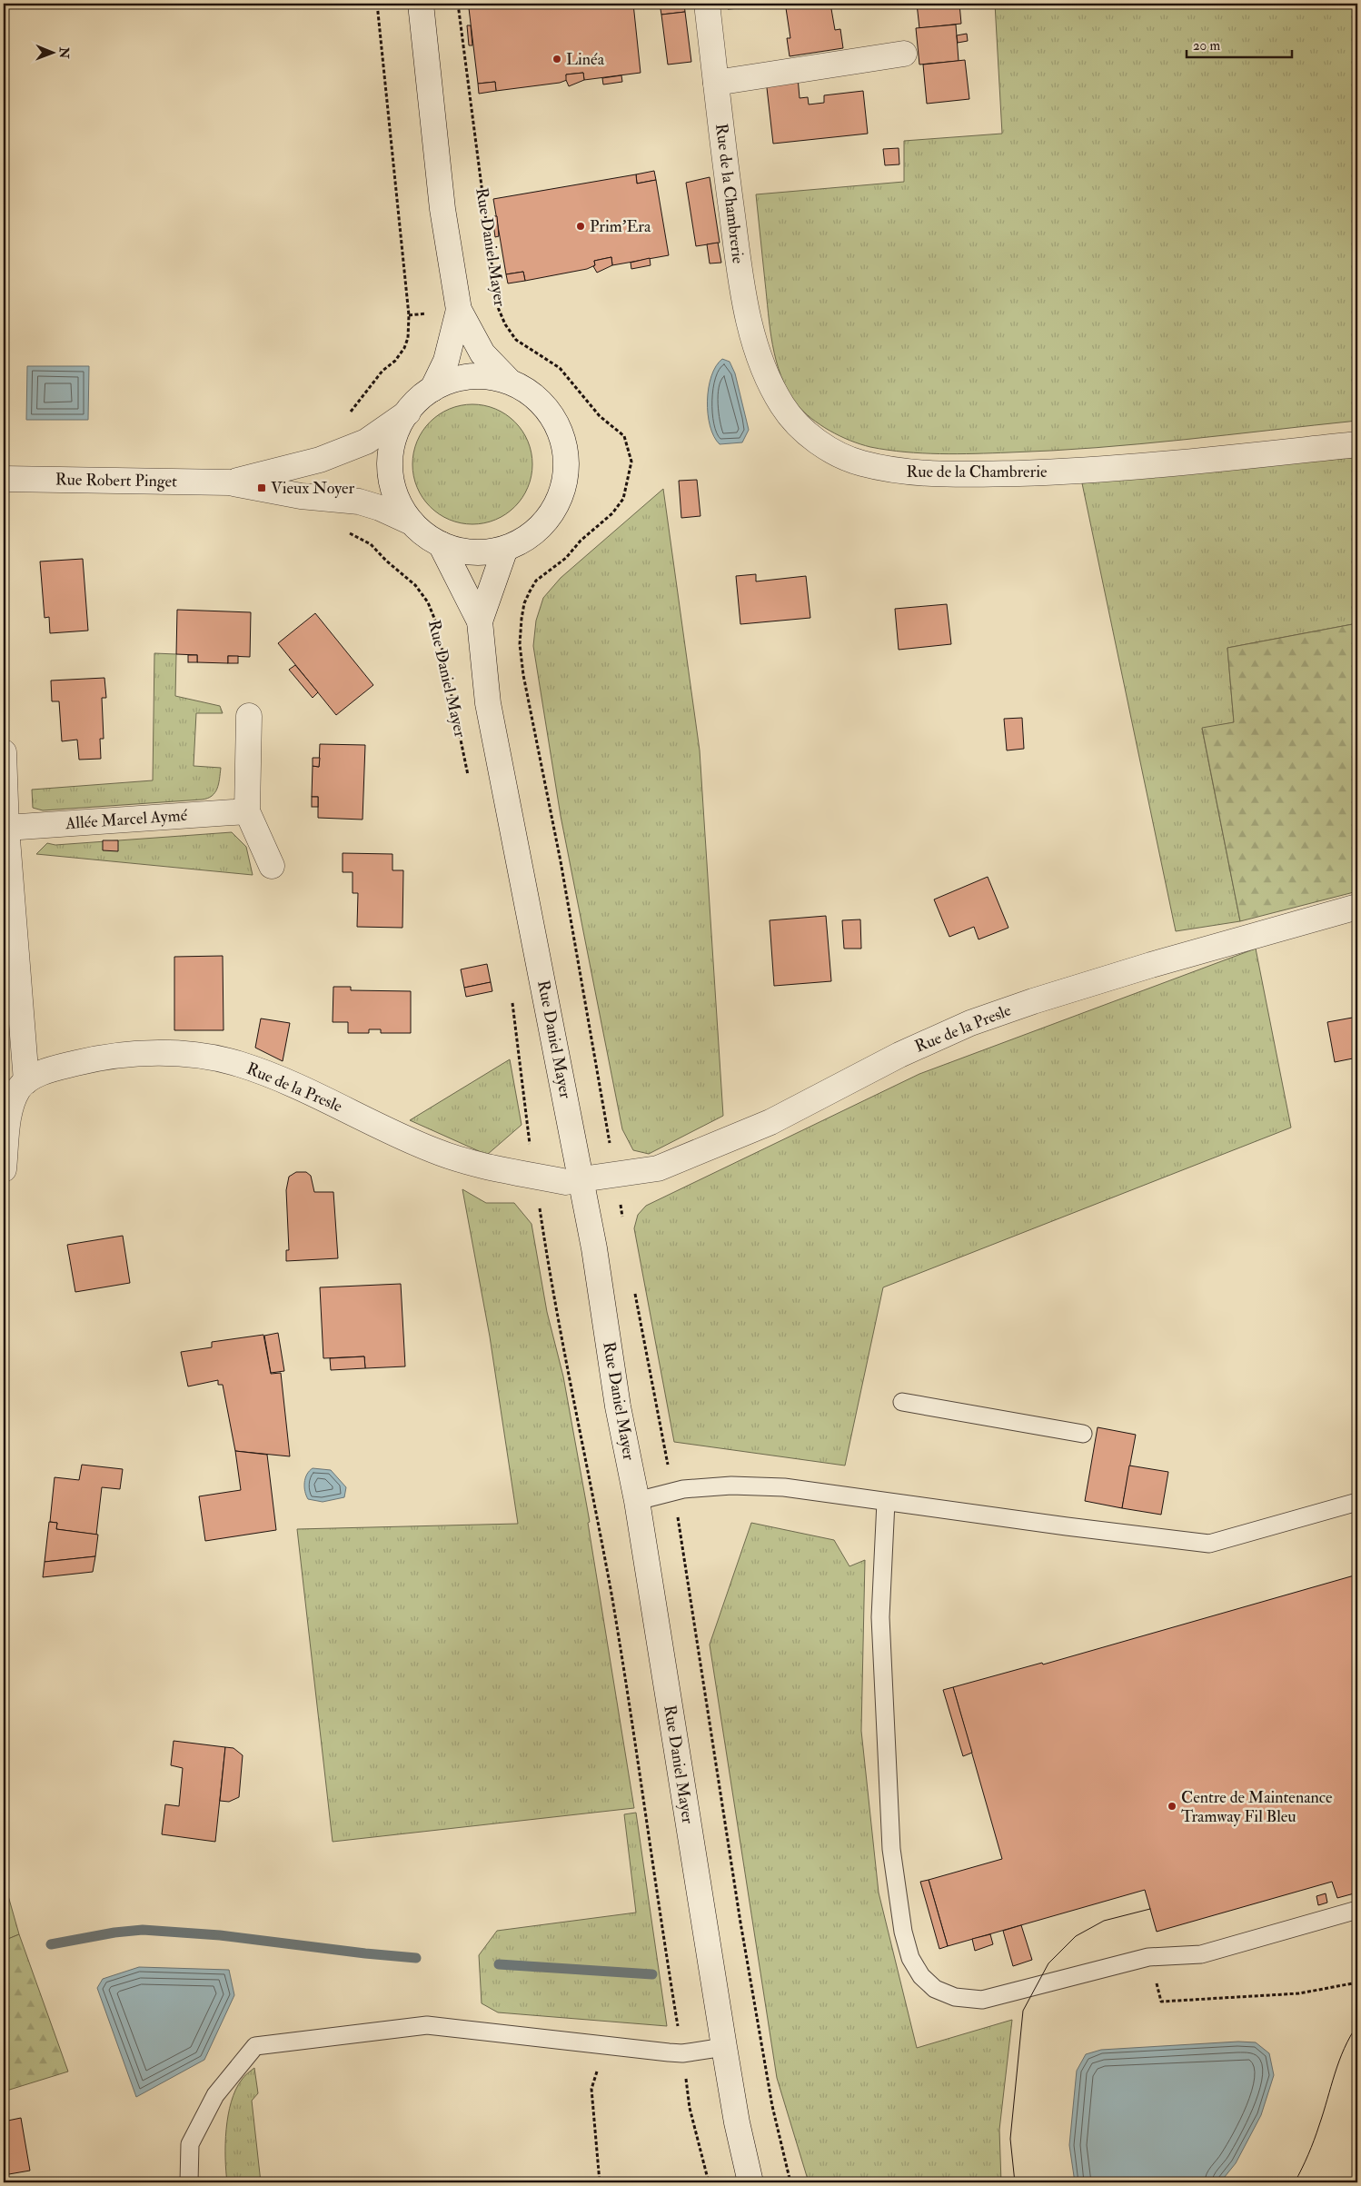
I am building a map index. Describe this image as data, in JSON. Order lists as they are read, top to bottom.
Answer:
{
  "streets": {
    "street": [
      "Rue de la Chambrerie",
      "Rue Daniel Mayer",
      "Rue Robert Pinget",
      "Allée Marcel Aymé",
      "Rue de la Presle"
    ]
  },
  "crossings": [
    ["Rue Daniel Mayer", "Rue de la Presle"]
  ],
  "places": {
    "other": ["Linéa", "Prim'Era", "Centre de Maintenance Tramway Fil Bleu"],
    "transit": ["Vieux Noyer"]
  },
  "scale_bar": "20 m",
  "north": "right"
}
